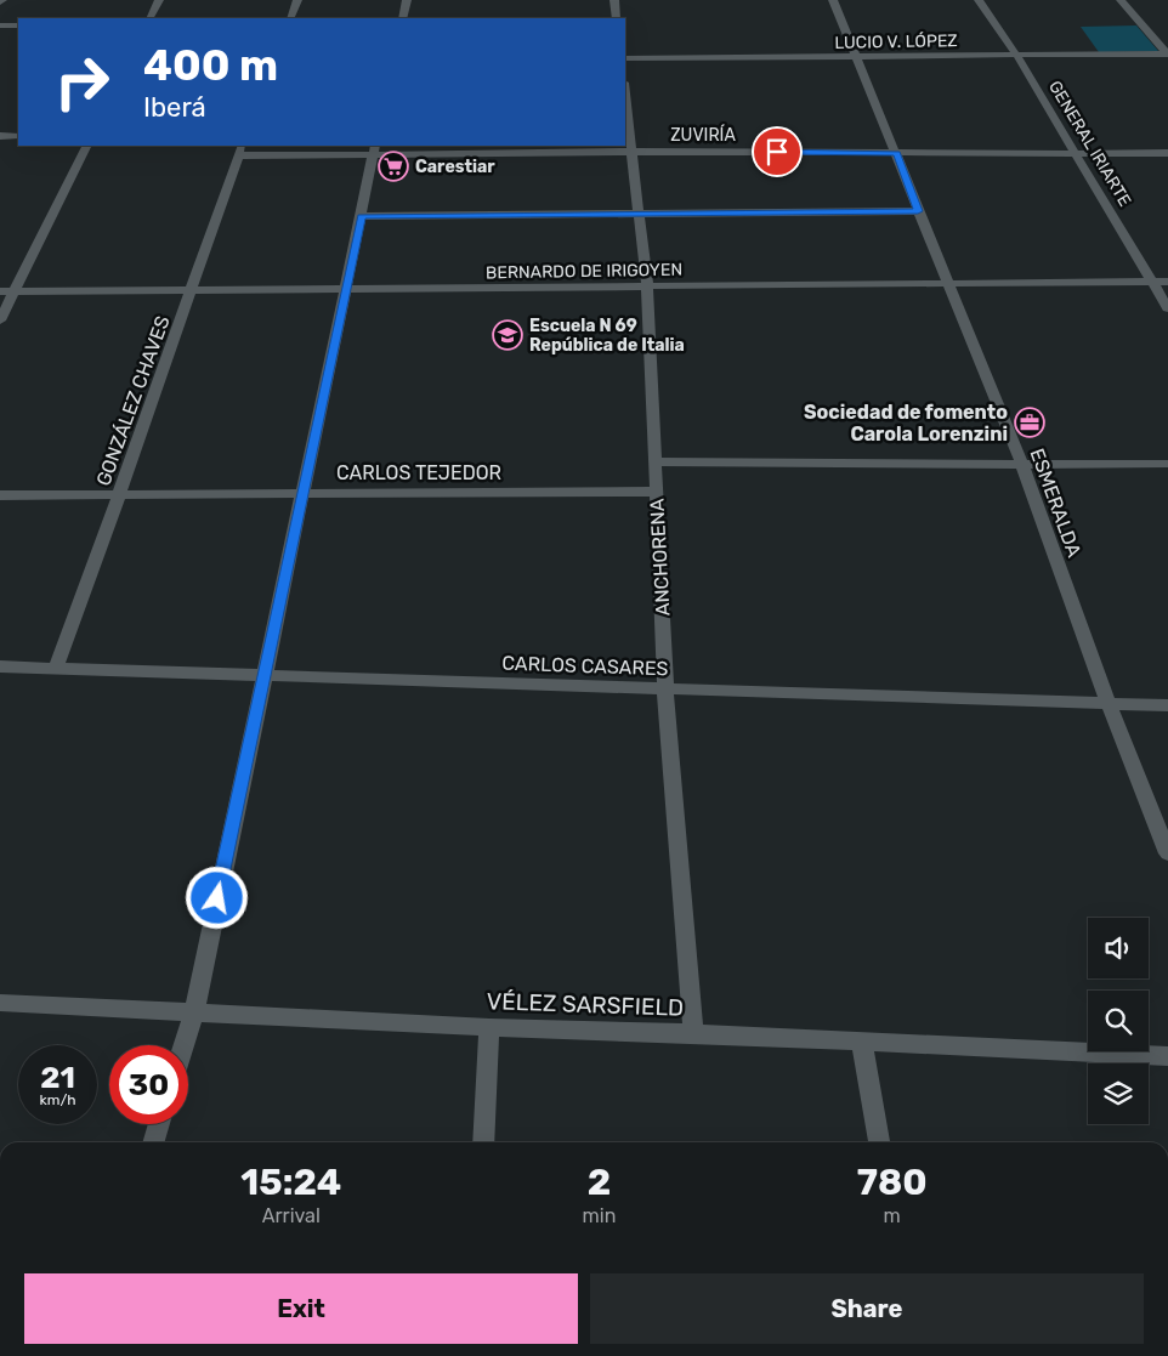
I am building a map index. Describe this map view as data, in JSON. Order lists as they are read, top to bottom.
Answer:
{
  "streets": {
    "street": [
      "LUCIO V. LÓPEZ",
      "ZUVIRÍA",
      "GENERAL IRIARTE",
      "BERNARDO DE IRIGOYEN",
      "GONZÁLEZ CHAVES",
      "CARLOS TEJEDOR",
      "ESMERALDA",
      "ANCHORENA",
      "CARLOS CASARES",
      "VÉLEZ SARSFIELD"
    ]
  },
  "crossings": [
    ["LUCIO V. LÓPEZ", "GENERAL IRIARTE"],
    ["LUCIO V. LÓPEZ", "ESMERALDA"],
    ["ZUVIRÍA", "GENERAL IRIARTE"],
    ["ZUVIRÍA", "GONZÁLEZ CHAVES"],
    ["ZUVIRÍA", "ESMERALDA"],
    ["ZUVIRÍA", "ANCHORENA"],
    ["GENERAL IRIARTE", "BERNARDO DE IRIGOYEN"],
    ["BERNARDO DE IRIGOYEN", "GONZÁLEZ CHAVES"],
    ["BERNARDO DE IRIGOYEN", "ESMERALDA"],
    ["BERNARDO DE IRIGOYEN", "ANCHORENA"],
    ["GONZÁLEZ CHAVES", "CARLOS TEJEDOR"],
    ["GONZÁLEZ CHAVES", "CARLOS CASARES"],
    ["CARLOS TEJEDOR", "ANCHORENA"],
    ["ESMERALDA", "CARLOS CASARES"],
    ["ANCHORENA", "CARLOS CASARES"],
    ["ANCHORENA", "VÉLEZ SARSFIELD"]
  ],
  "places": {
    "supermarket": ["Carestiar"],
    "school or university": ["Escuela N 69 República de Italia"],
    "office": ["Sociedad de fomento Carola Lorenzini"]
  },
  "page": {
    "turn": ["400 m", "Iberá"],
    "speed": "21 km/h",
    "limit": "30",
    "eta": [
      "15:24",
      "Arrival",
      "2",
      "min",
      "780",
      "m"
    ],
    "buttons": ["Exit", "Share"]
  }
}
